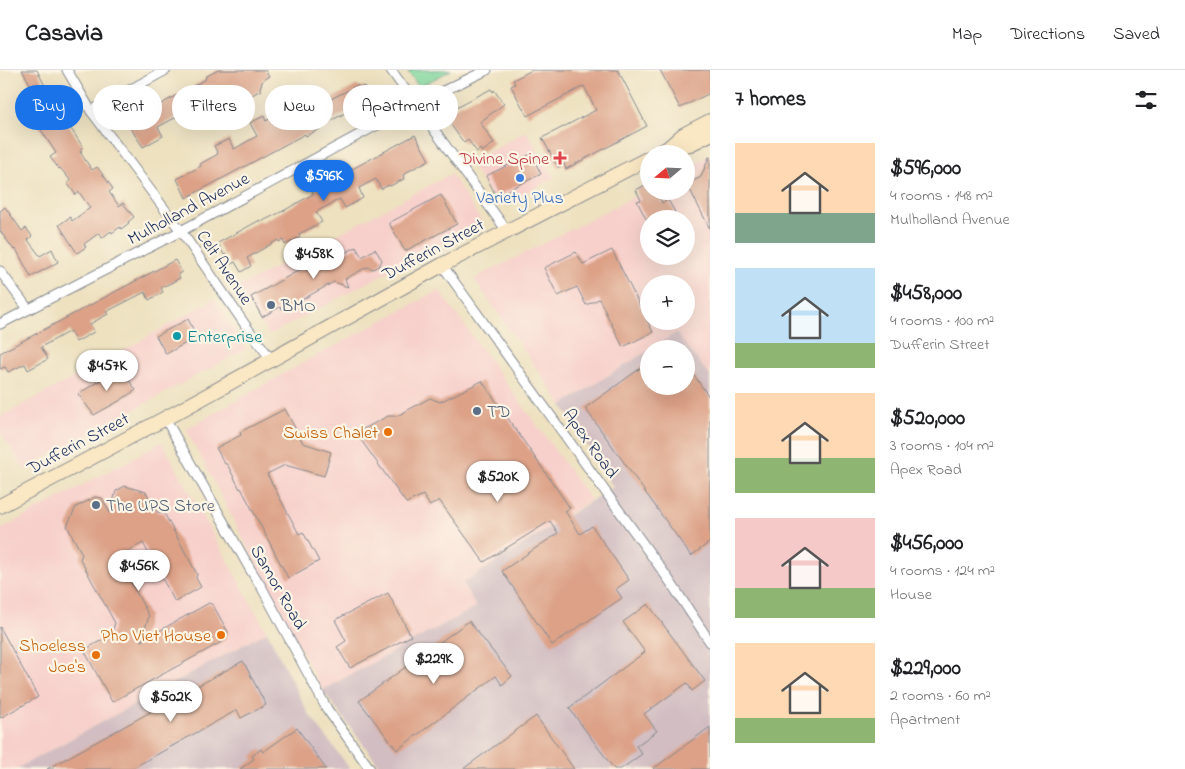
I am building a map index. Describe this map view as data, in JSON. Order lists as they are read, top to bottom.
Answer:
{
  "streets": {
    "main road": ["Dufferin Street"],
    "street": [
      "Mulholland Avenue",
      "Celt Avenue",
      "Apex Road",
      "Samor Road"
    ]
  },
  "crossings": [
    ["Mulholland Avenue", "Celt Avenue"],
    ["Dufferin Street", "Celt Avenue"],
    ["Dufferin Street", "Apex Road"],
    ["Dufferin Street", "Samor Road"]
  ],
  "places": {
    "health": ["Divine Spine"],
    "other": [
      "Variety Plus",
      "BMO",
      "Enterprise",
      "TD",
      "Swiss Chalet",
      "The UPS Store",
      "Pho Viet House",
      "Shoeless Joe's"
    ]
  },
  "north": "left",
  "page": {
    "header": "Casavia",
    "nav": ["Map", "Directions", "Saved"],
    "heading": "7 homes",
    "chip": [
      "Buy",
      "Rent",
      "Filters",
      "New",
      "Apartment"
    ],
    "list": [
      {
        "name": "$596,000",
        "note": "4 rooms · 148 m² · Mulholland Avenue"
      },
      {
        "name": "$458,000",
        "note": "4 rooms · 100 m² · Dufferin Street"
      },
      {
        "name": "$520,000",
        "note": "3 rooms · 104 m² · Apex Road"
      },
      {
        "name": "$456,000",
        "note": "4 rooms · 124 m² · House"
      },
      {
        "name": "$229,000",
        "note": "2 rooms · 60 m² · Apartment"
      }
    ],
    "map_buttons": ["+", "−"],
    "price": [
      "$596K",
      "$458K",
      "$457K",
      "$520K",
      "$456K",
      "$229K",
      "$502K"
    ]
  }
}
